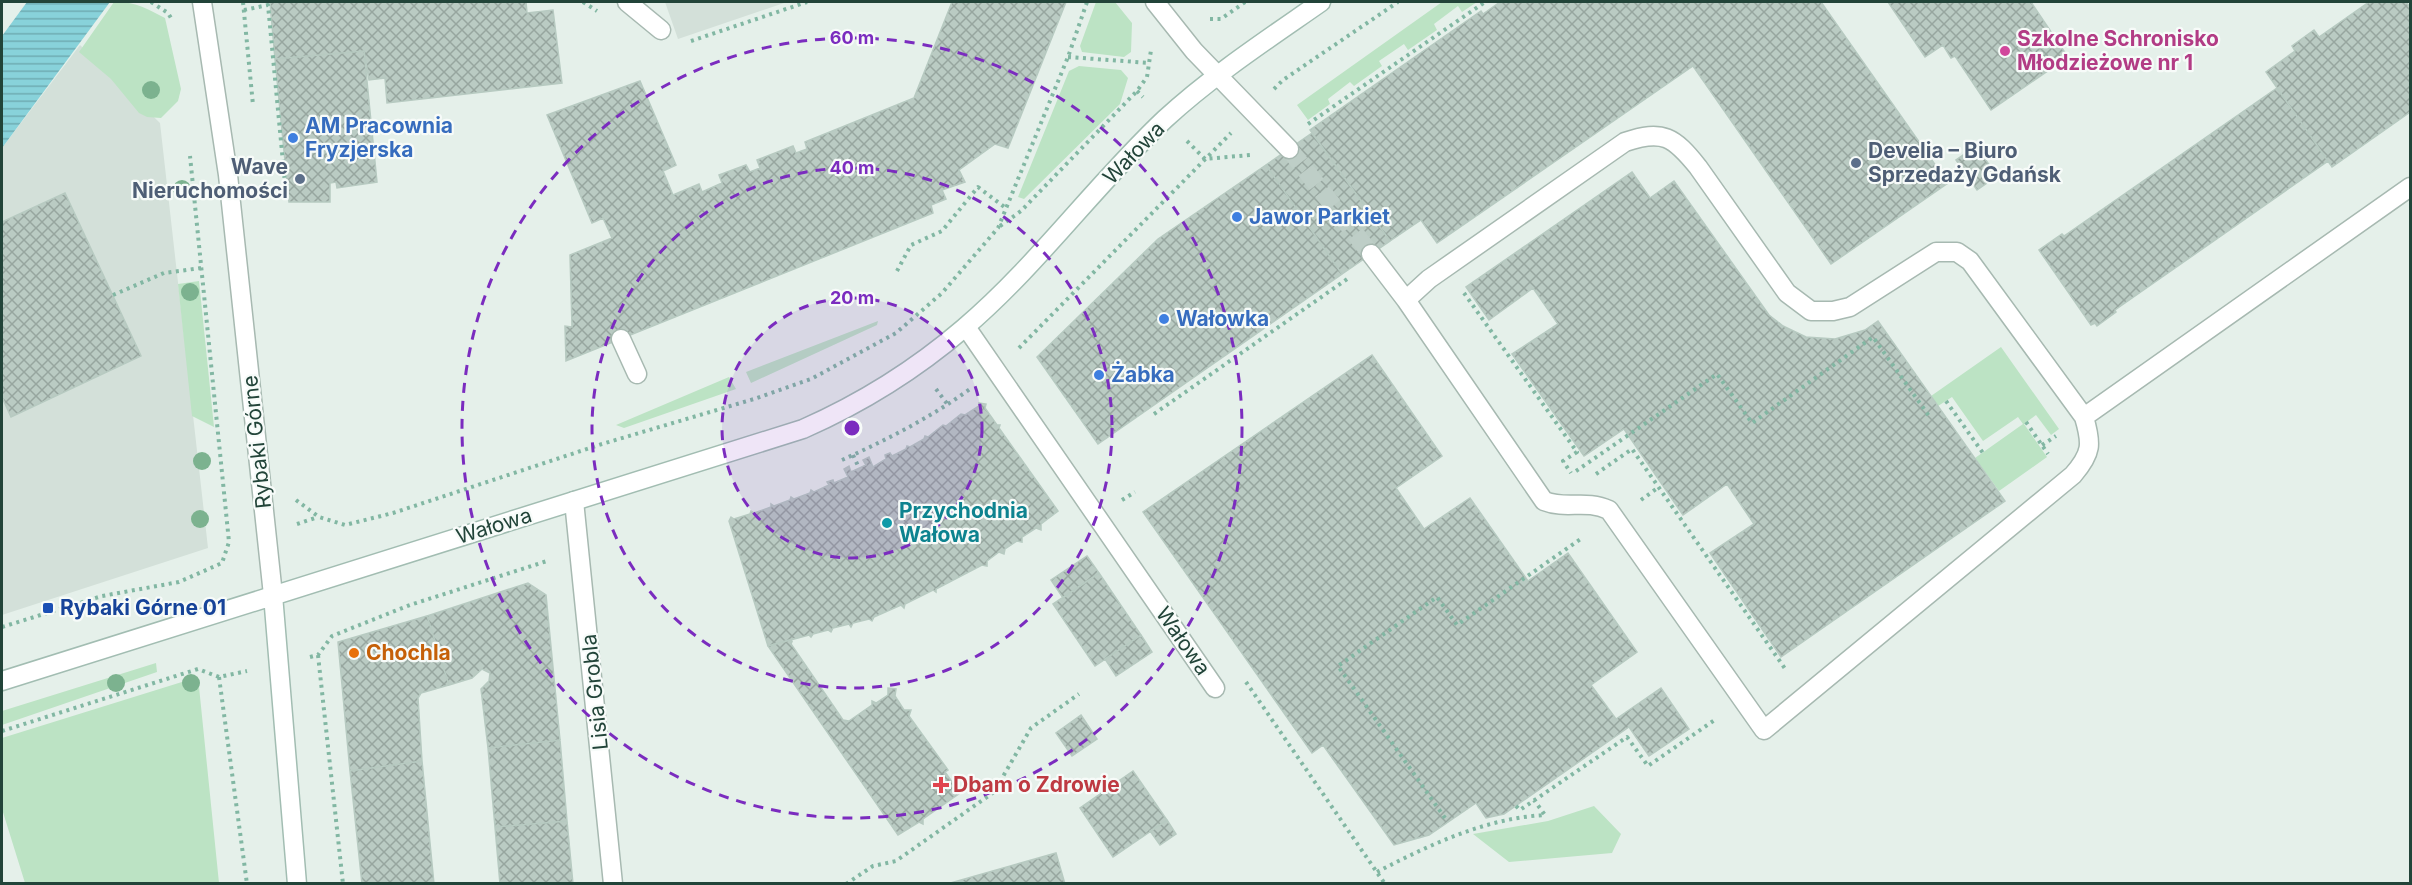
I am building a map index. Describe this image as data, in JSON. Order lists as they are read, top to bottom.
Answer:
{
  "streets": {
    "street": ["Wałowa", "Rybaki Górne", "Lisia Grobla"]
  },
  "crossings": [
    ["Wałowa", "Rybaki Górne"],
    ["Wałowa", "Lisia Grobla"]
  ],
  "places": {
    "other": [
      "Szkolne Schronisko Młodzieżowe nr 1",
      "AM Pracownia Fryzjerska",
      "Develia – Biuro Sprzedaży Gdańsk",
      "Wave Nieruchomości",
      "Jawor Parkiet",
      "Wałowka",
      "Żabka",
      "Przychodnia Wałowa",
      "Chochla"
    ],
    "transit": ["Rybaki Górne 01"],
    "health": ["Dbam o Zdrowie"]
  },
  "rings": ["60 m", "40 m", "20 m"]
}
